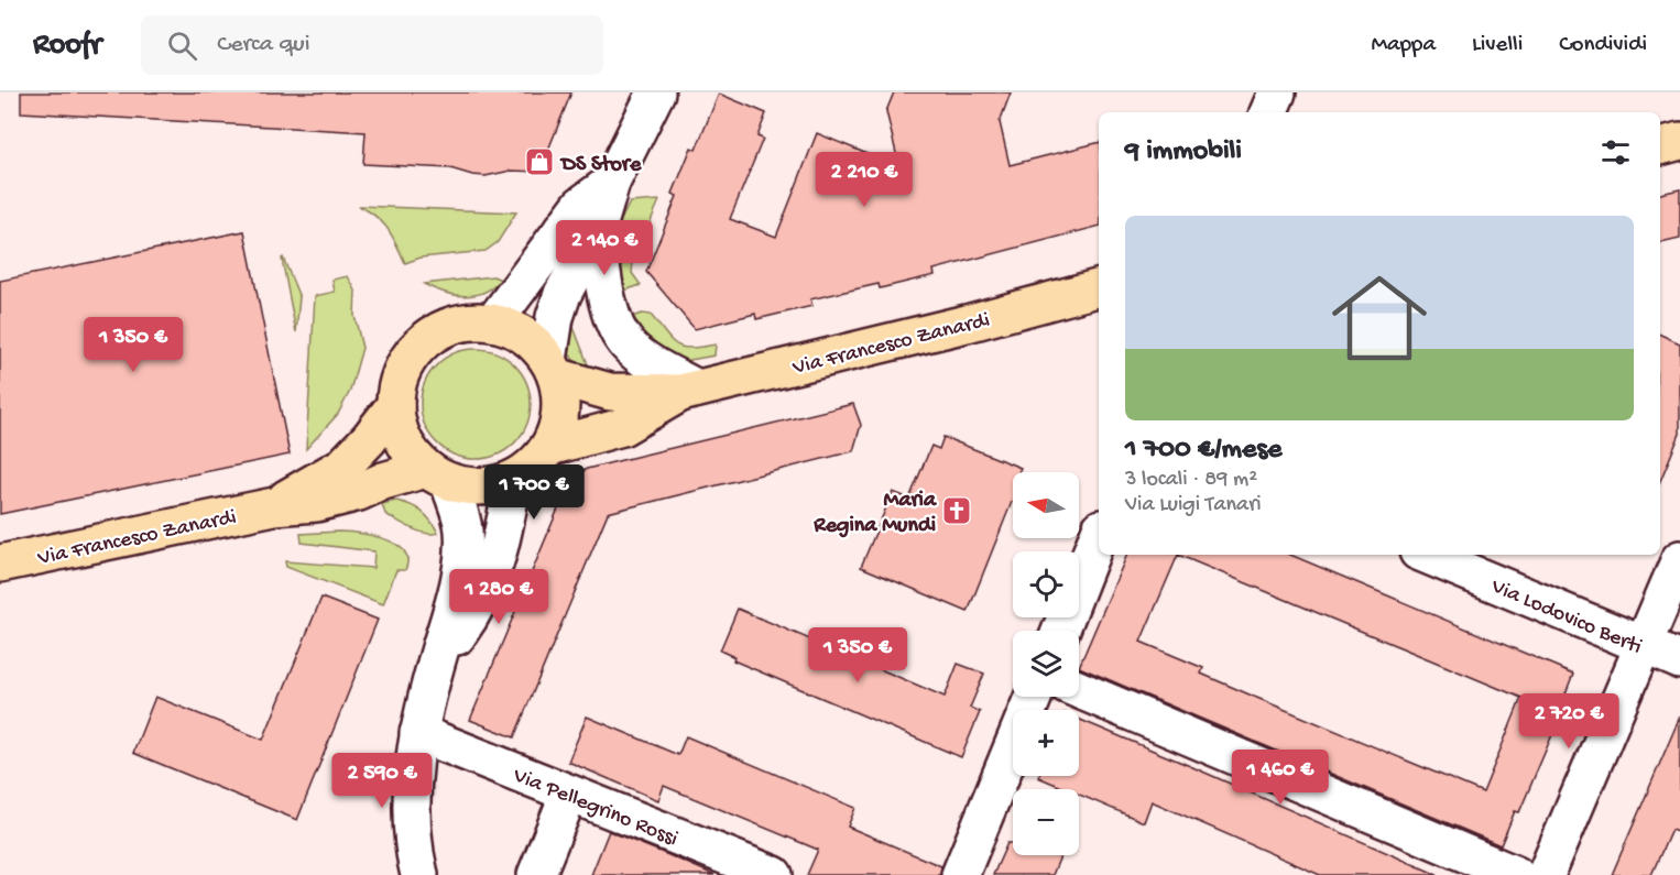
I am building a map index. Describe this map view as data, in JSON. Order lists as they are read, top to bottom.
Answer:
{
  "streets": {
    "main road": ["Via Francesco Zanardi"],
    "street": ["Via Lodovico Berti", "Via Pellegrino Rossi"]
  },
  "places": {
    "shop": ["DS Store"],
    "church": ["Maria Regina Mundi"]
  },
  "north": "left",
  "page": {
    "header": "Roofr",
    "search": "Cerca qui",
    "nav": ["Mappa", "Livelli", "Condividi"],
    "heading": "9 immobili",
    "price": [
      "2 210 €",
      "2 140 €",
      "1 350 €",
      "1 700 €",
      "1 280 €",
      "1 350 €",
      "2 720 €",
      "1 460 €",
      "2 590 €"
    ],
    "list": [
      {
        "name": "1 700 €/mese",
        "note": "3 locali · 89 m² · Via Luigi Tanari"
      }
    ],
    "map_buttons": ["+", "−"]
  }
}
